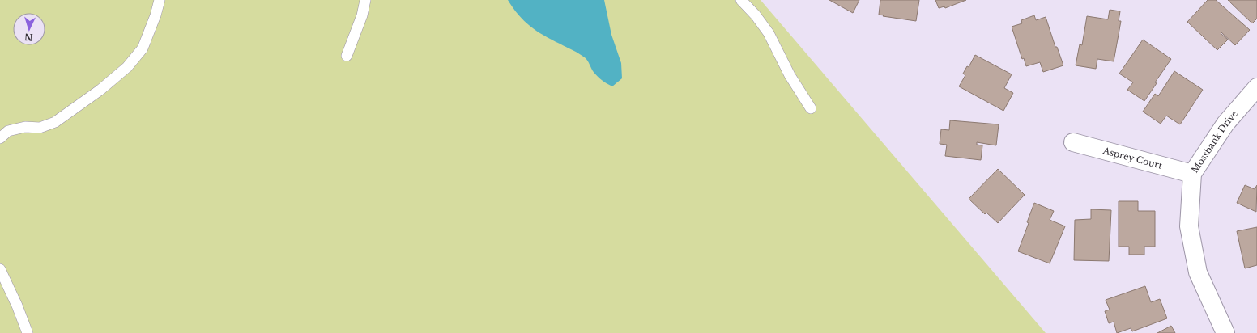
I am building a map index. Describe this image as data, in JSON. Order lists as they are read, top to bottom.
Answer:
{
  "streets": {
    "street": ["Mossbank Drive", "Asprey Court"]
  },
  "crossings": [
    ["Mossbank Drive", "Asprey Court"]
  ],
  "north": "bottom"
}
